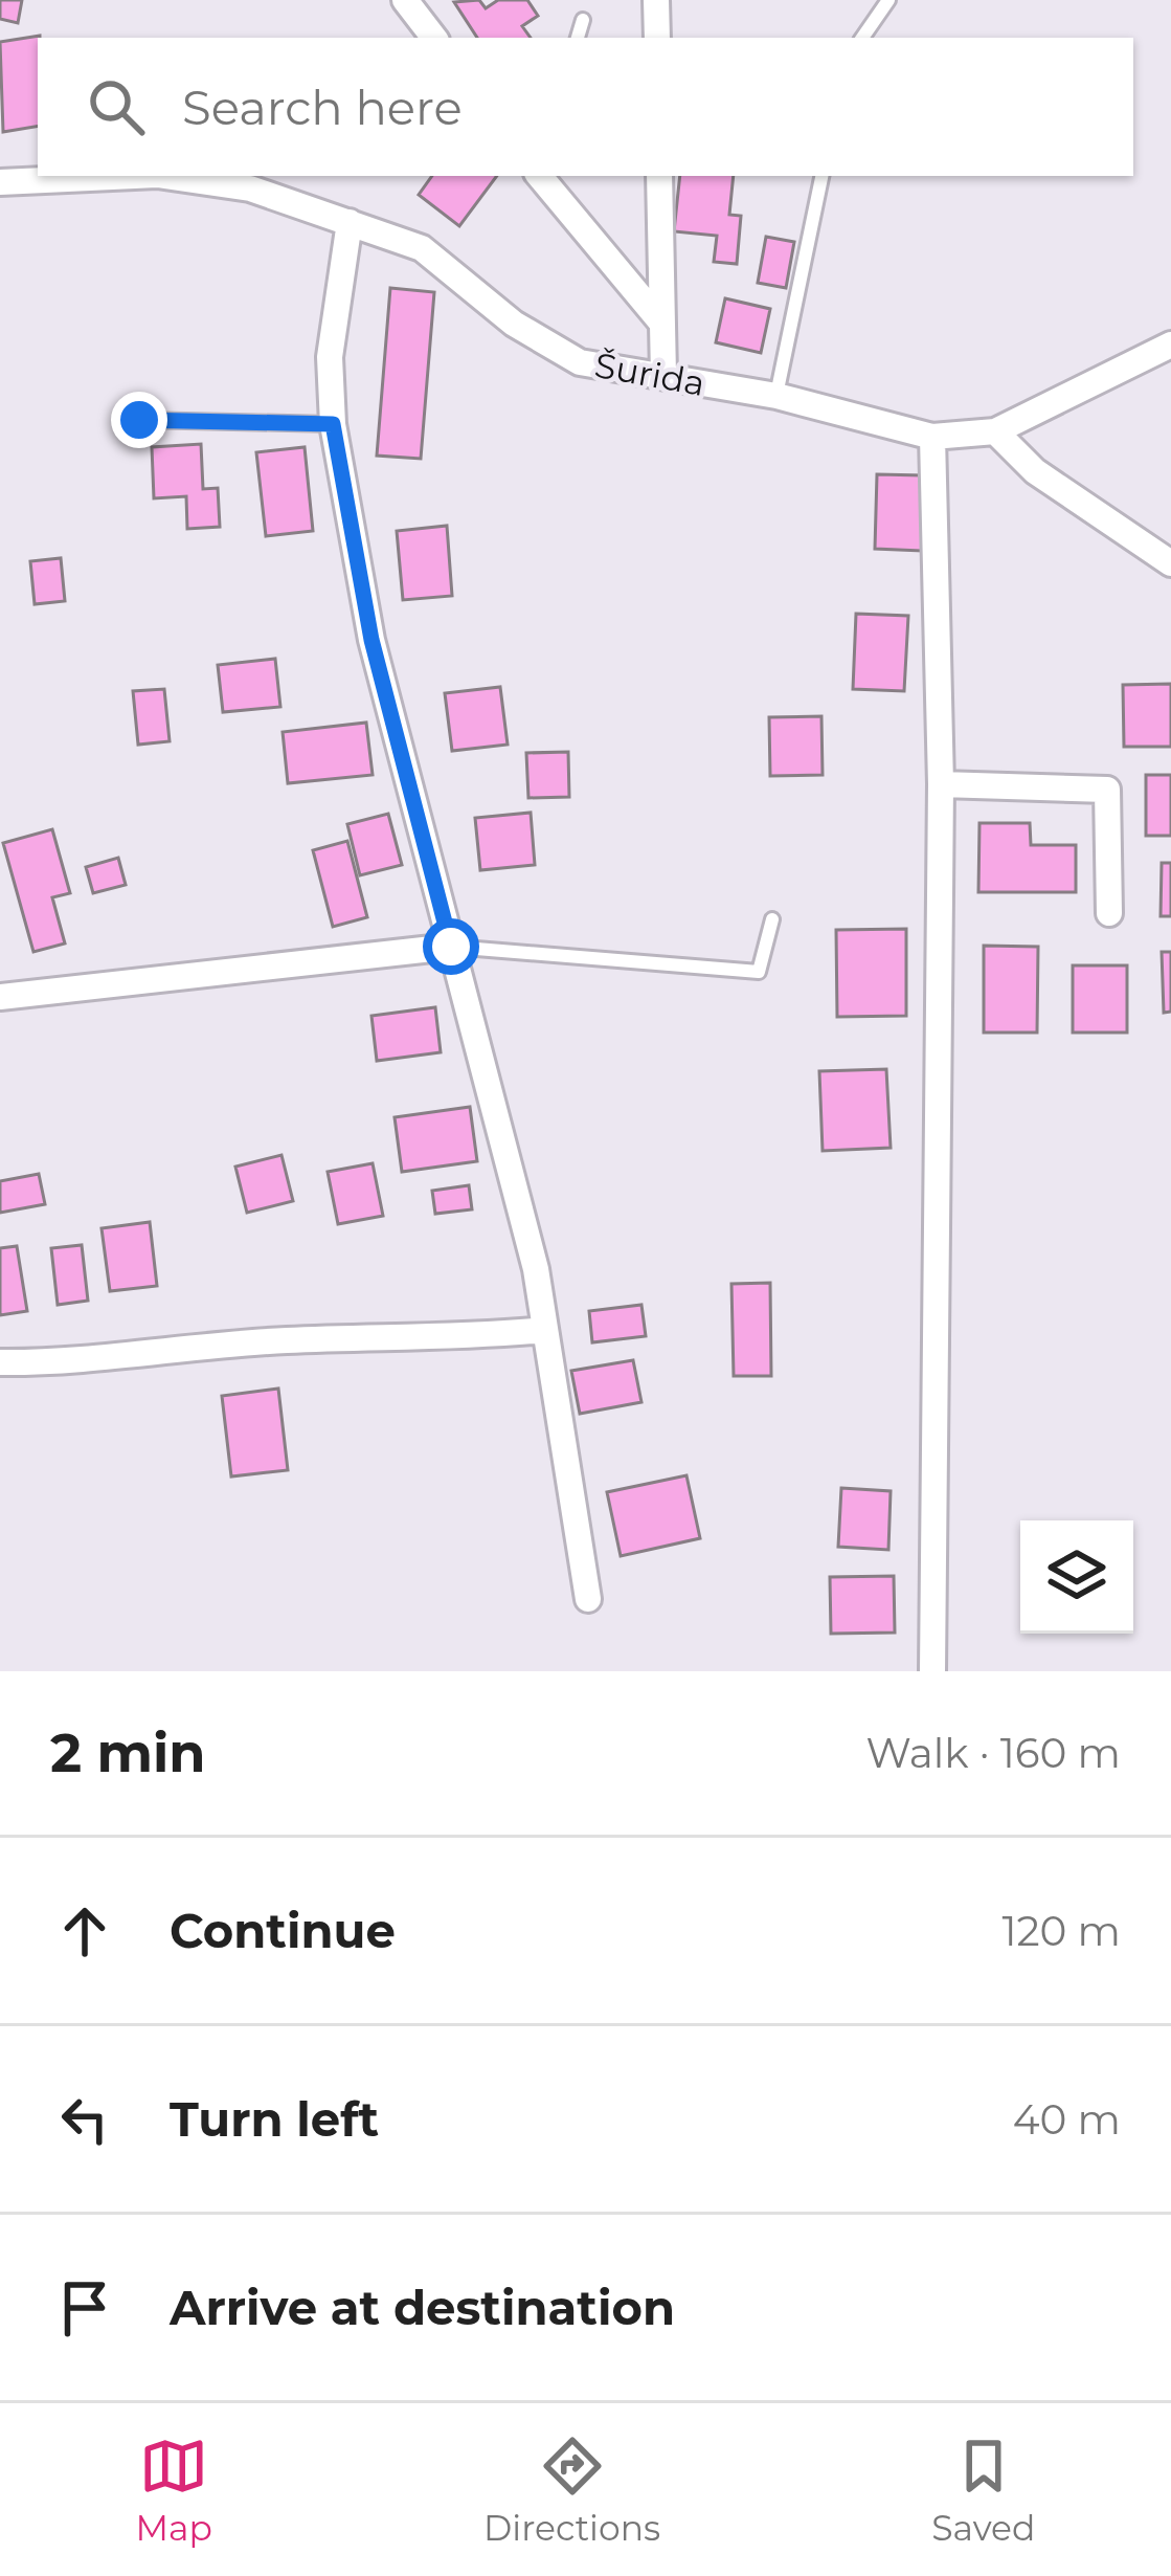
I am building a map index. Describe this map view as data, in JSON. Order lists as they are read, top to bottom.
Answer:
{
  "streets": {
    "street": ["Šurida"]
  },
  "page": {
    "search": "Search here",
    "heading": ["2 min", "Walk · 160 m"],
    "list": [
      ["Continue", "120 m"],
      ["Turn left", "40 m"],
      "Arrive at destination"
    ],
    "nav": ["Map", "Directions", "Saved"]
  }
}
